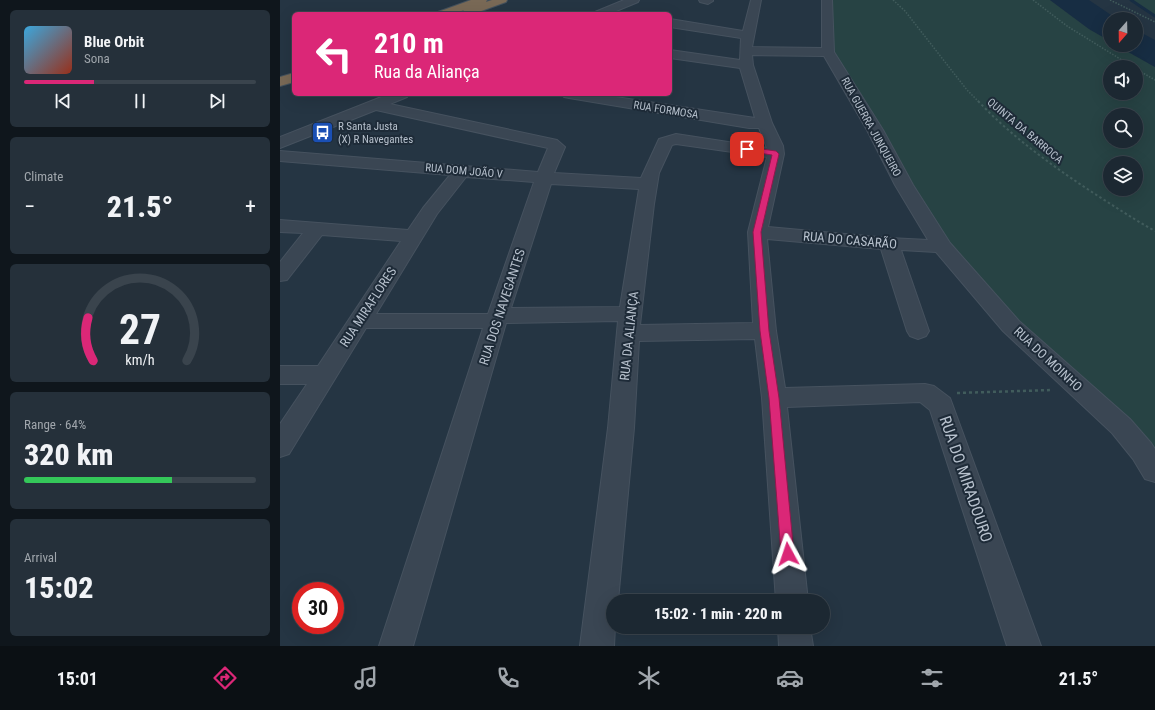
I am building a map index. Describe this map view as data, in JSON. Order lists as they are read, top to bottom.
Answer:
{
  "streets": {
    "street": [
      "RUA FORMOSA",
      "RUA GUERRA JUNQUEIRO",
      "RUA DOM JOÃO V",
      "RUA DO CASARÃO",
      "RUA MIRAFLORES",
      "RUA DOS NAVEGANTES",
      "RUA DA ALIANÇA",
      "RUA DO MOINHO",
      "RUA DO MIRADOURO"
    ],
    "path": ["QUINTA DA BARROCA"]
  },
  "crossings": [
    ["RUA GUERRA JUNQUEIRO", "RUA DO CASARÃO"],
    ["RUA GUERRA JUNQUEIRO", "RUA DO MOINHO"],
    ["RUA DOM JOÃO V", "RUA MIRAFLORES"],
    ["RUA DOM JOÃO V", "RUA DOS NAVEGANTES"],
    ["RUA DOM JOÃO V", "RUA DA ALIANÇA"],
    ["RUA DO CASARÃO", "RUA DO MOINHO"]
  ],
  "places": {
    "bus stop": ["R Santa Justa (X) R Navegantes"]
  },
  "north": "bottom",
  "page": {
    "turn": ["210 m", "Rua da Aliança"],
    "song": ["Blue Orbit", "Sona"],
    "tile": [
      "Climate",
      ["Range · 64%", "320 km"],
      ["Arrival", "15:02"]
    ],
    "heat": ["−", "21.5°", "+"],
    "limit": "30",
    "trip": "15:02 · 1 min · 220 m",
    "tabs": ["15:01", "21.5°"],
    "gauge": ["27", "km/h"]
  }
}
